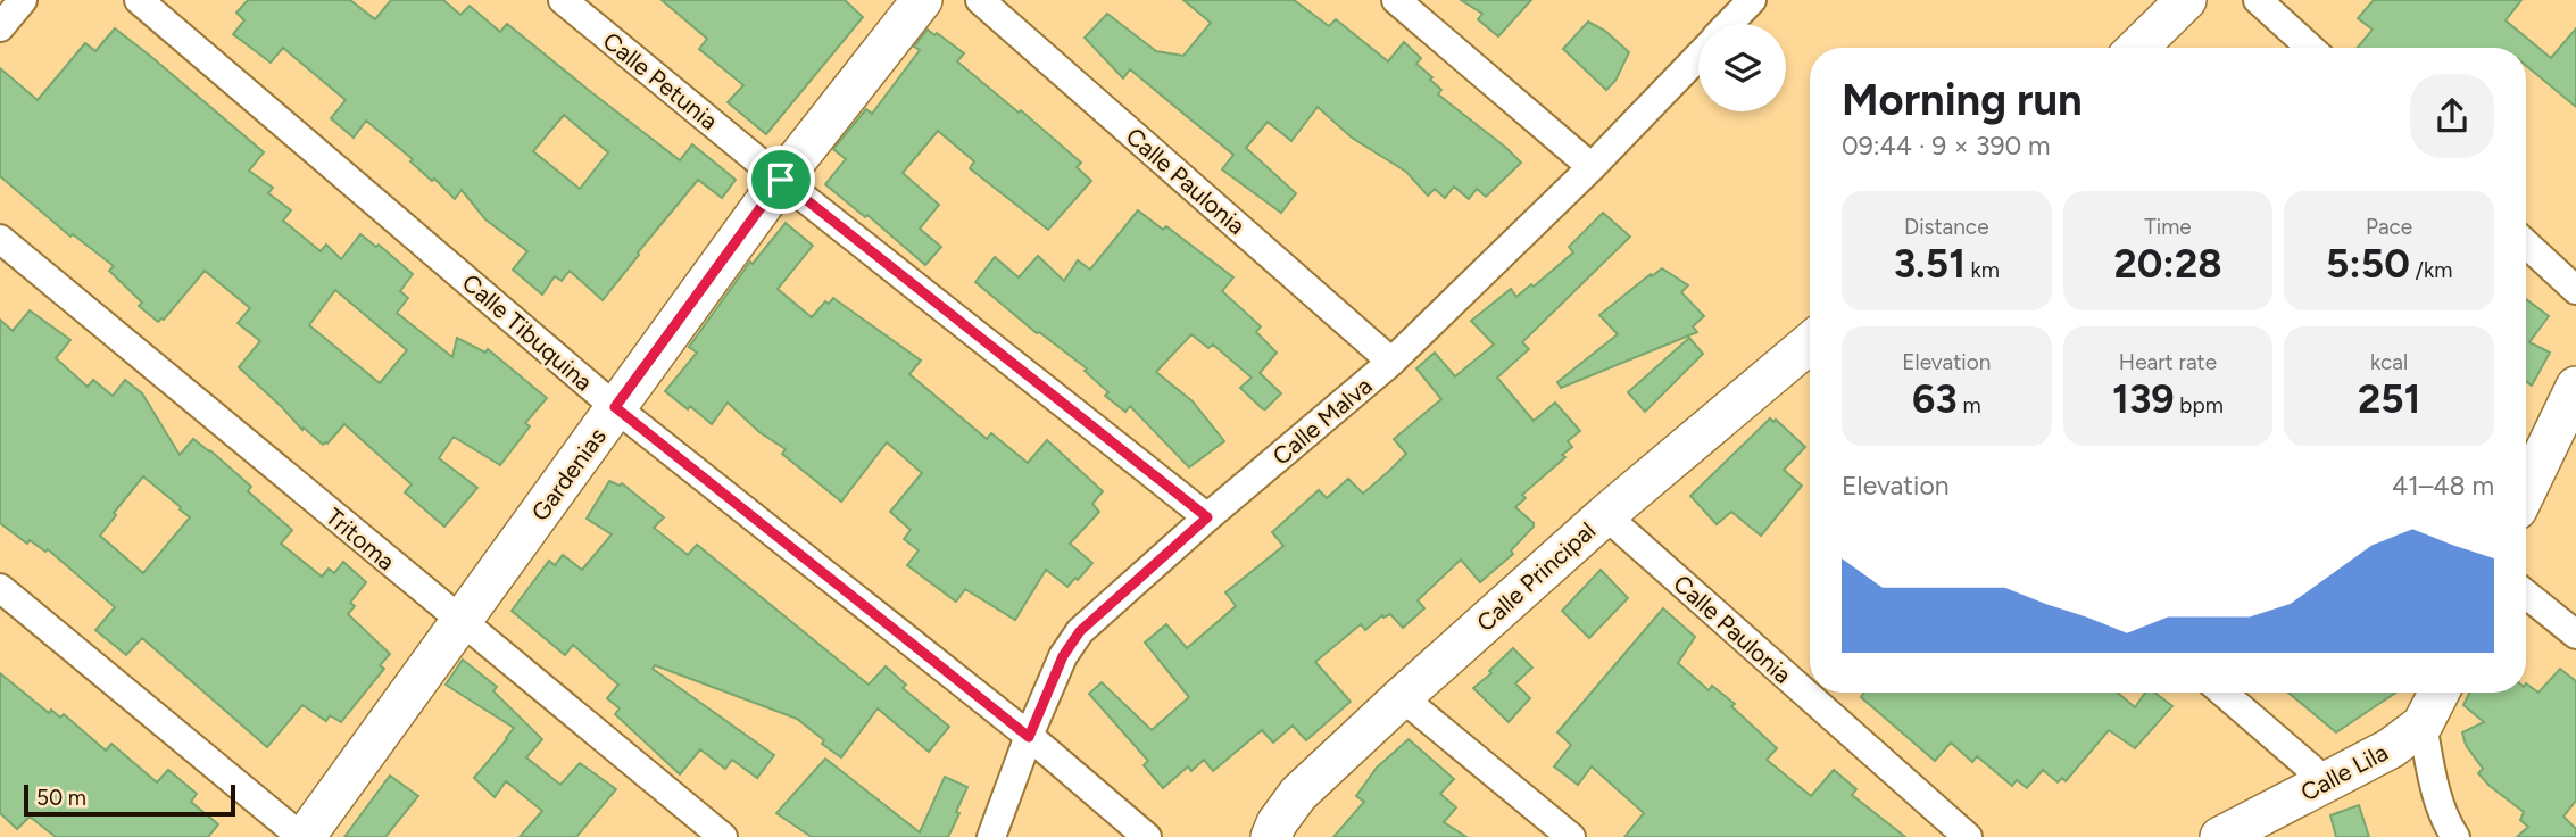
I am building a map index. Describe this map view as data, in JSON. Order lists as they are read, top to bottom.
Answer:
{
  "streets": {
    "street": [
      "Calle Petunia",
      "Calle Paulonia",
      "Calle Tibuquina",
      "Calle Malva",
      "Gardenias",
      "Tritoma",
      "Calle Principal",
      "Calle Lila"
    ]
  },
  "crossings": [
    ["Calle Petunia", "Calle Malva"],
    ["Calle Petunia", "Gardenias"],
    ["Calle Paulonia", "Calle Malva"],
    ["Calle Paulonia", "Calle Principal"],
    ["Calle Tibuquina", "Calle Malva"],
    ["Calle Tibuquina", "Gardenias"],
    ["Gardenias", "Tritoma"]
  ],
  "scale_bar": "50 m",
  "page": {
    "heading": ["Morning run", "09:44 · 9 × 390 m"],
    "stats": [
      ["Distance", "3.51 km"],
      ["Time", "20:28"],
      ["Pace", "5:50 /km"],
      ["Elevation", "63 m"],
      ["Heart rate", "139 bpm"],
      ["kcal", "251"]
    ],
    "chart": ["Elevation", "41–48 m"],
    "scale": "50 m"
  }
}
